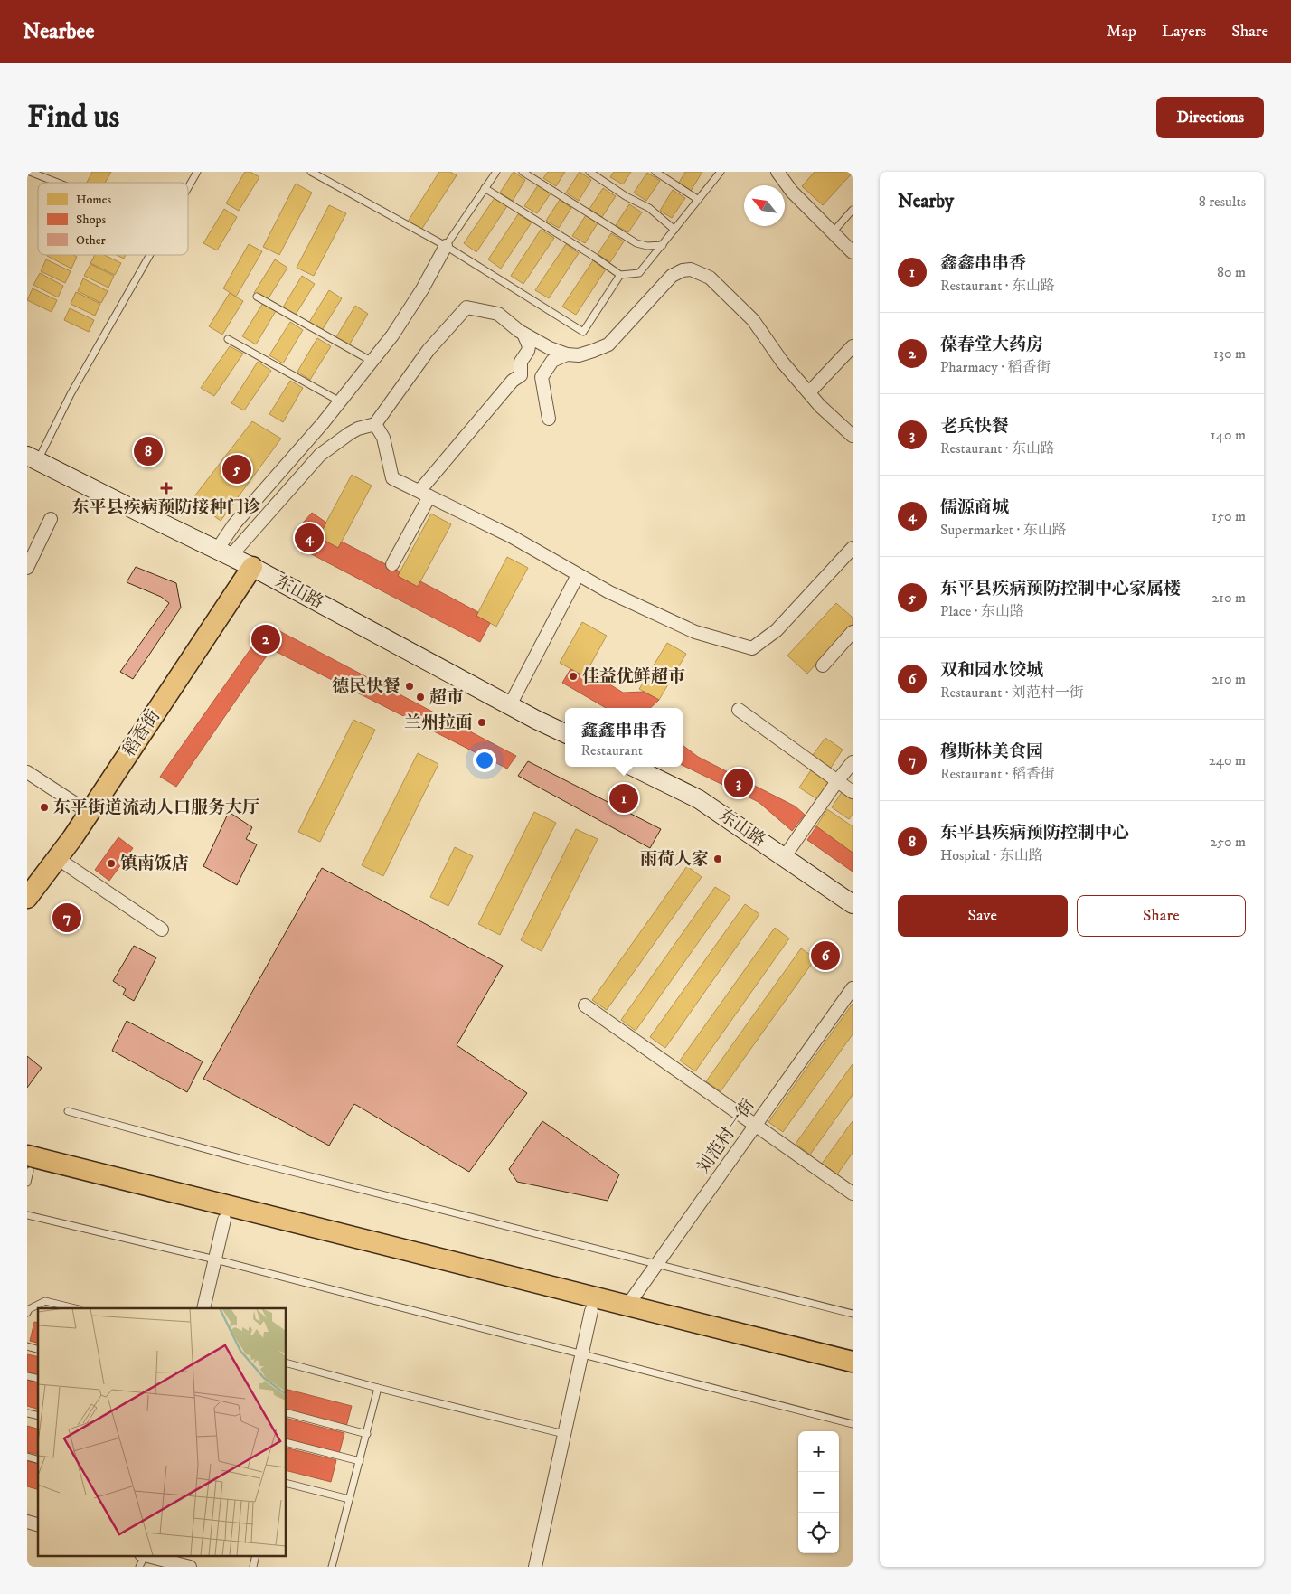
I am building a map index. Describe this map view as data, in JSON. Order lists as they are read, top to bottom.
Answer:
{
  "streets": {
    "main road": ["稻香街"],
    "street": ["东山路", "刘范村一街"]
  },
  "crossings": [
    ["东山路", "稻香街"]
  ],
  "places": {
    "health": ["东平县疾病预防接种门诊"],
    "other": [
      "佳益优鲜超市",
      "德民快餐",
      "超市",
      "兰州拉面",
      "东平街道流动人口服务大厅",
      "雨荷人家",
      "镇南饭店"
    ]
  },
  "legend": ["Homes", "Shops", "Other"],
  "north": "top left",
  "page": {
    "header": "Nearbee",
    "nav": ["Map", "Layers", "Share"],
    "buttons": [
      "Directions",
      ["Save", "Share"]
    ],
    "title": "Find us",
    "heading": ["Nearby", "8 results"],
    "list": [
      {
        "mark": "1",
        "name": "鑫鑫串串香",
        "note": "Restaurant · 东山路",
        "value": "80 m"
      },
      {
        "mark": "2",
        "name": "葆春堂大药房",
        "note": "Pharmacy · 稻香街",
        "value": "130 m"
      },
      {
        "mark": "3",
        "name": "老兵快餐",
        "note": "Restaurant · 东山路",
        "value": "140 m"
      },
      {
        "mark": "4",
        "name": "儒源商城",
        "note": "Supermarket · 东山路",
        "value": "150 m"
      },
      {
        "mark": "5",
        "name": "东平县疾病预防控制中心家属楼",
        "note": "Place · 东山路",
        "value": "210 m"
      },
      {
        "mark": "6",
        "name": "双和园水饺城",
        "note": "Restaurant · 刘范村一街",
        "value": "210 m"
      },
      {
        "mark": "7",
        "name": "穆斯林美食园",
        "note": "Restaurant · 稻香街",
        "value": "240 m"
      },
      {
        "mark": "8",
        "name": "东平县疾病预防控制中心",
        "note": "Hospital · 东山路",
        "value": "250 m"
      }
    ],
    "pins": [
      "8",
      "5",
      "4",
      "2",
      "3",
      "1",
      "7",
      "6"
    ],
    "popup": ["鑫鑫串串香", "Restaurant"],
    "map_buttons": ["+", "−"]
  }
}
